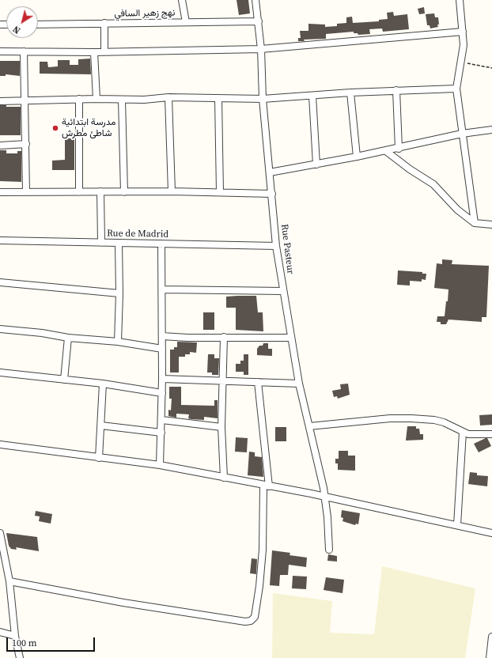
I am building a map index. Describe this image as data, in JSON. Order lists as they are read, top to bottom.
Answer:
{
  "streets": {
    "street": ["نهج زهير السافي", "Rue de Madrid", "Rue Pasteur"]
  },
  "crossings": [
    ["نهج زهير السافي", "Rue Pasteur"],
    ["Rue de Madrid", "Rue Pasteur"]
  ],
  "places": ["مدرسة ابتدائية شاطئ مطرش"],
  "scale_bar": "100 m",
  "north": "bottom left"
}
